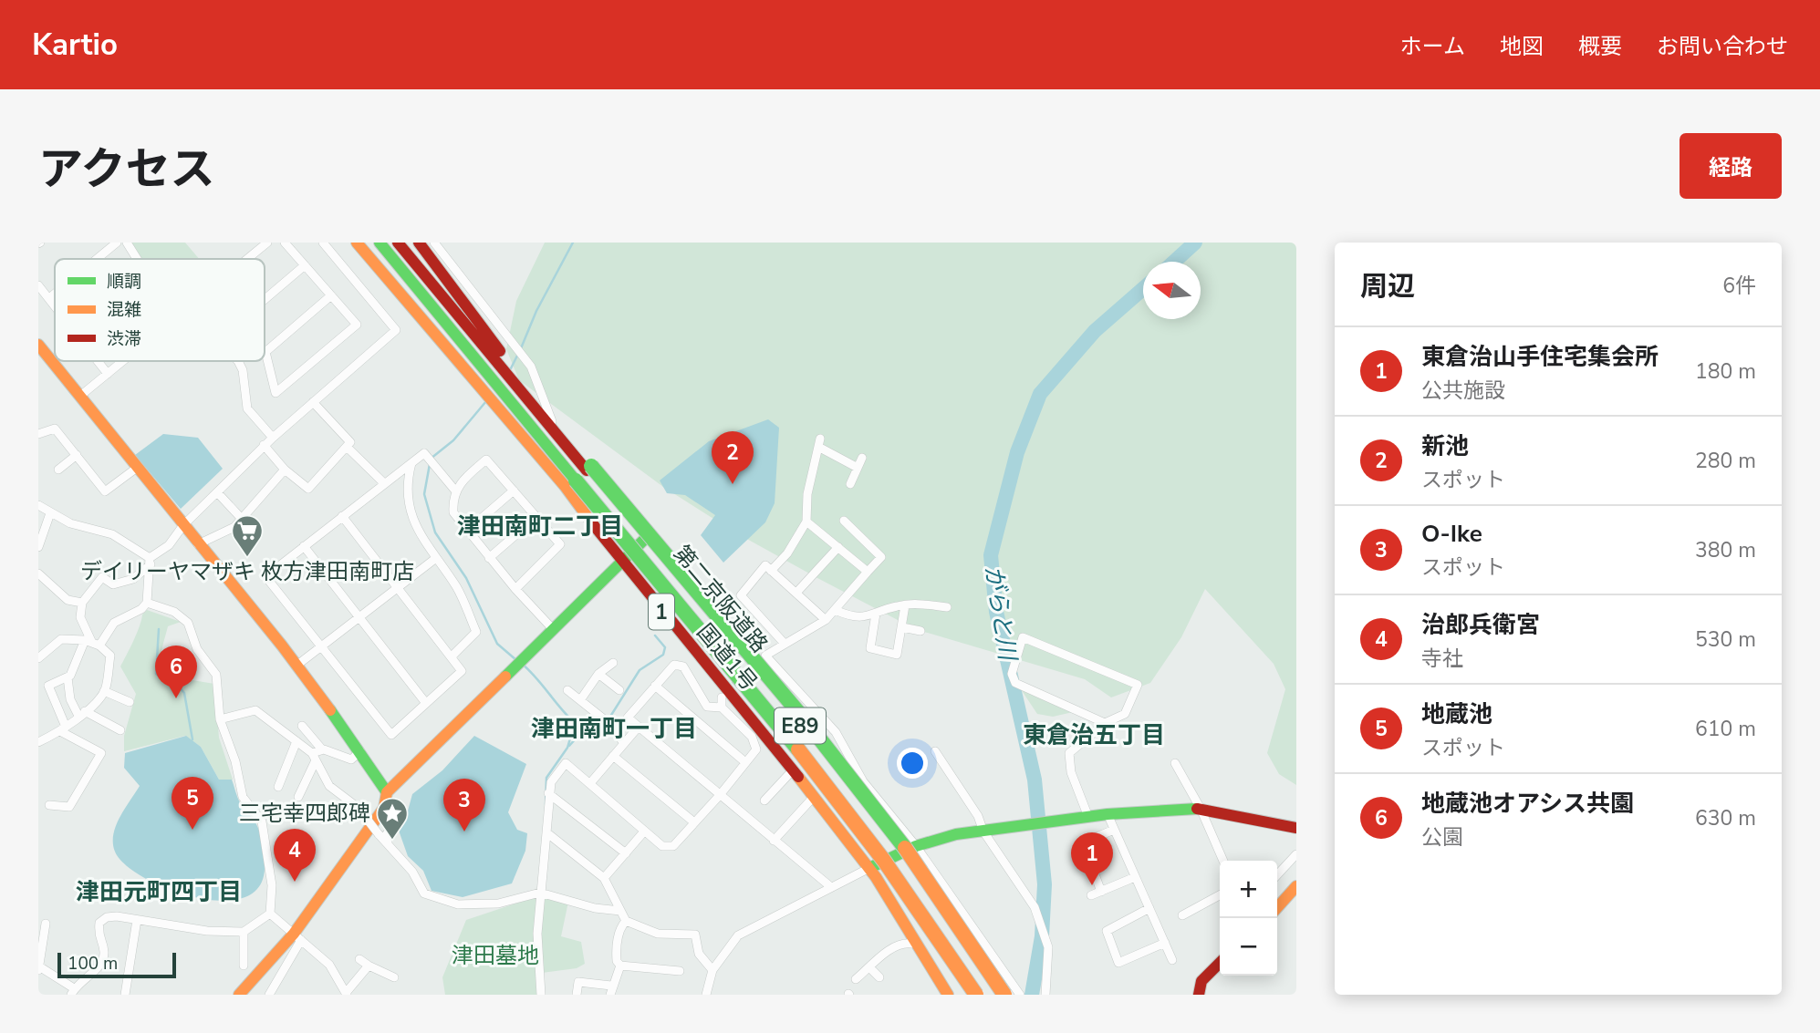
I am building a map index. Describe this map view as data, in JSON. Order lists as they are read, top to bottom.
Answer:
{
  "streets": {
    "main road": [
      "第二京阪道路",
      "1",
      "国道1号",
      "E89"
    ]
  },
  "crossings": [
    ["第二京阪道路", "国道1号"]
  ],
  "districts": [
    "津田南町二丁目",
    "津田南町一丁目",
    "東倉治五丁目",
    "津田元町四丁目"
  ],
  "water": ["がらと川"],
  "parks": ["津田墓地"],
  "places": {
    "supermarket": ["デイリーヤマザキ 枚方津田南町店"],
    "place": ["三宅幸四郎碑"]
  },
  "legend": ["順調", "混雑", "渋滞"],
  "scale_bar": "100 m",
  "north": "left",
  "page": {
    "header": "Kartio",
    "nav": [
      "ホーム",
      "地図",
      "概要",
      "お問い合わせ"
    ],
    "title": "アクセス",
    "buttons": "経路",
    "heading": ["周辺", "6件"],
    "list": [
      {
        "mark": "1",
        "name": "東倉治山手住宅集会所",
        "note": "公共施設",
        "value": "180 m"
      },
      {
        "mark": "2",
        "name": "新池",
        "note": "スポット",
        "value": "280 m"
      },
      {
        "mark": "3",
        "name": "O-Ike",
        "note": "スポット",
        "value": "380 m"
      },
      {
        "mark": "4",
        "name": "治郎兵衛宮",
        "note": "寺社",
        "value": "530 m"
      },
      {
        "mark": "5",
        "name": "地蔵池",
        "note": "スポット",
        "value": "610 m"
      },
      {
        "mark": "6",
        "name": "地蔵池オアシス共園",
        "note": "公園",
        "value": "630 m"
      }
    ],
    "pins": [
      "2",
      "6",
      "5",
      "3",
      "4",
      "1"
    ],
    "map_buttons": ["+", "−"],
    "scale": "100 m"
  }
}
